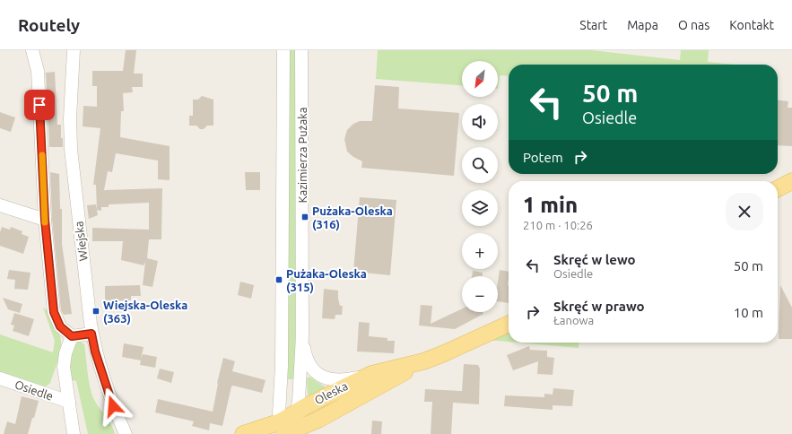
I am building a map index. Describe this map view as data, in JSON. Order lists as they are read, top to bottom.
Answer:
{
  "streets": {
    "main road": ["Oleska"],
    "street": ["Kazimierza Pużaka", "Wiejska", "Osiedle"]
  },
  "crossings": [
    ["Kazimierza Pużaka", "Oleska"]
  ],
  "places": {
    "transit": ["Pużaka-Oleska (316)", "Pużaka-Oleska (315)", "Wiejska-Oleska (363)"]
  },
  "north": "bottom left",
  "page": {
    "header": "Routely",
    "nav": [
      "Start",
      "Mapa",
      "O nas",
      "Kontakt"
    ],
    "map_buttons": ["+", "−"],
    "turn": ["50 m", "Osiedle"],
    "then": "Potem",
    "heading": ["1 min", "210 m · 10:26"],
    "list": [
      {
        "name": "Skręć w lewo",
        "note": "Osiedle",
        "value": "50 m"
      },
      {
        "name": "Skręć w prawo",
        "note": "Łanowa",
        "value": "10 m"
      }
    ]
  }
}
